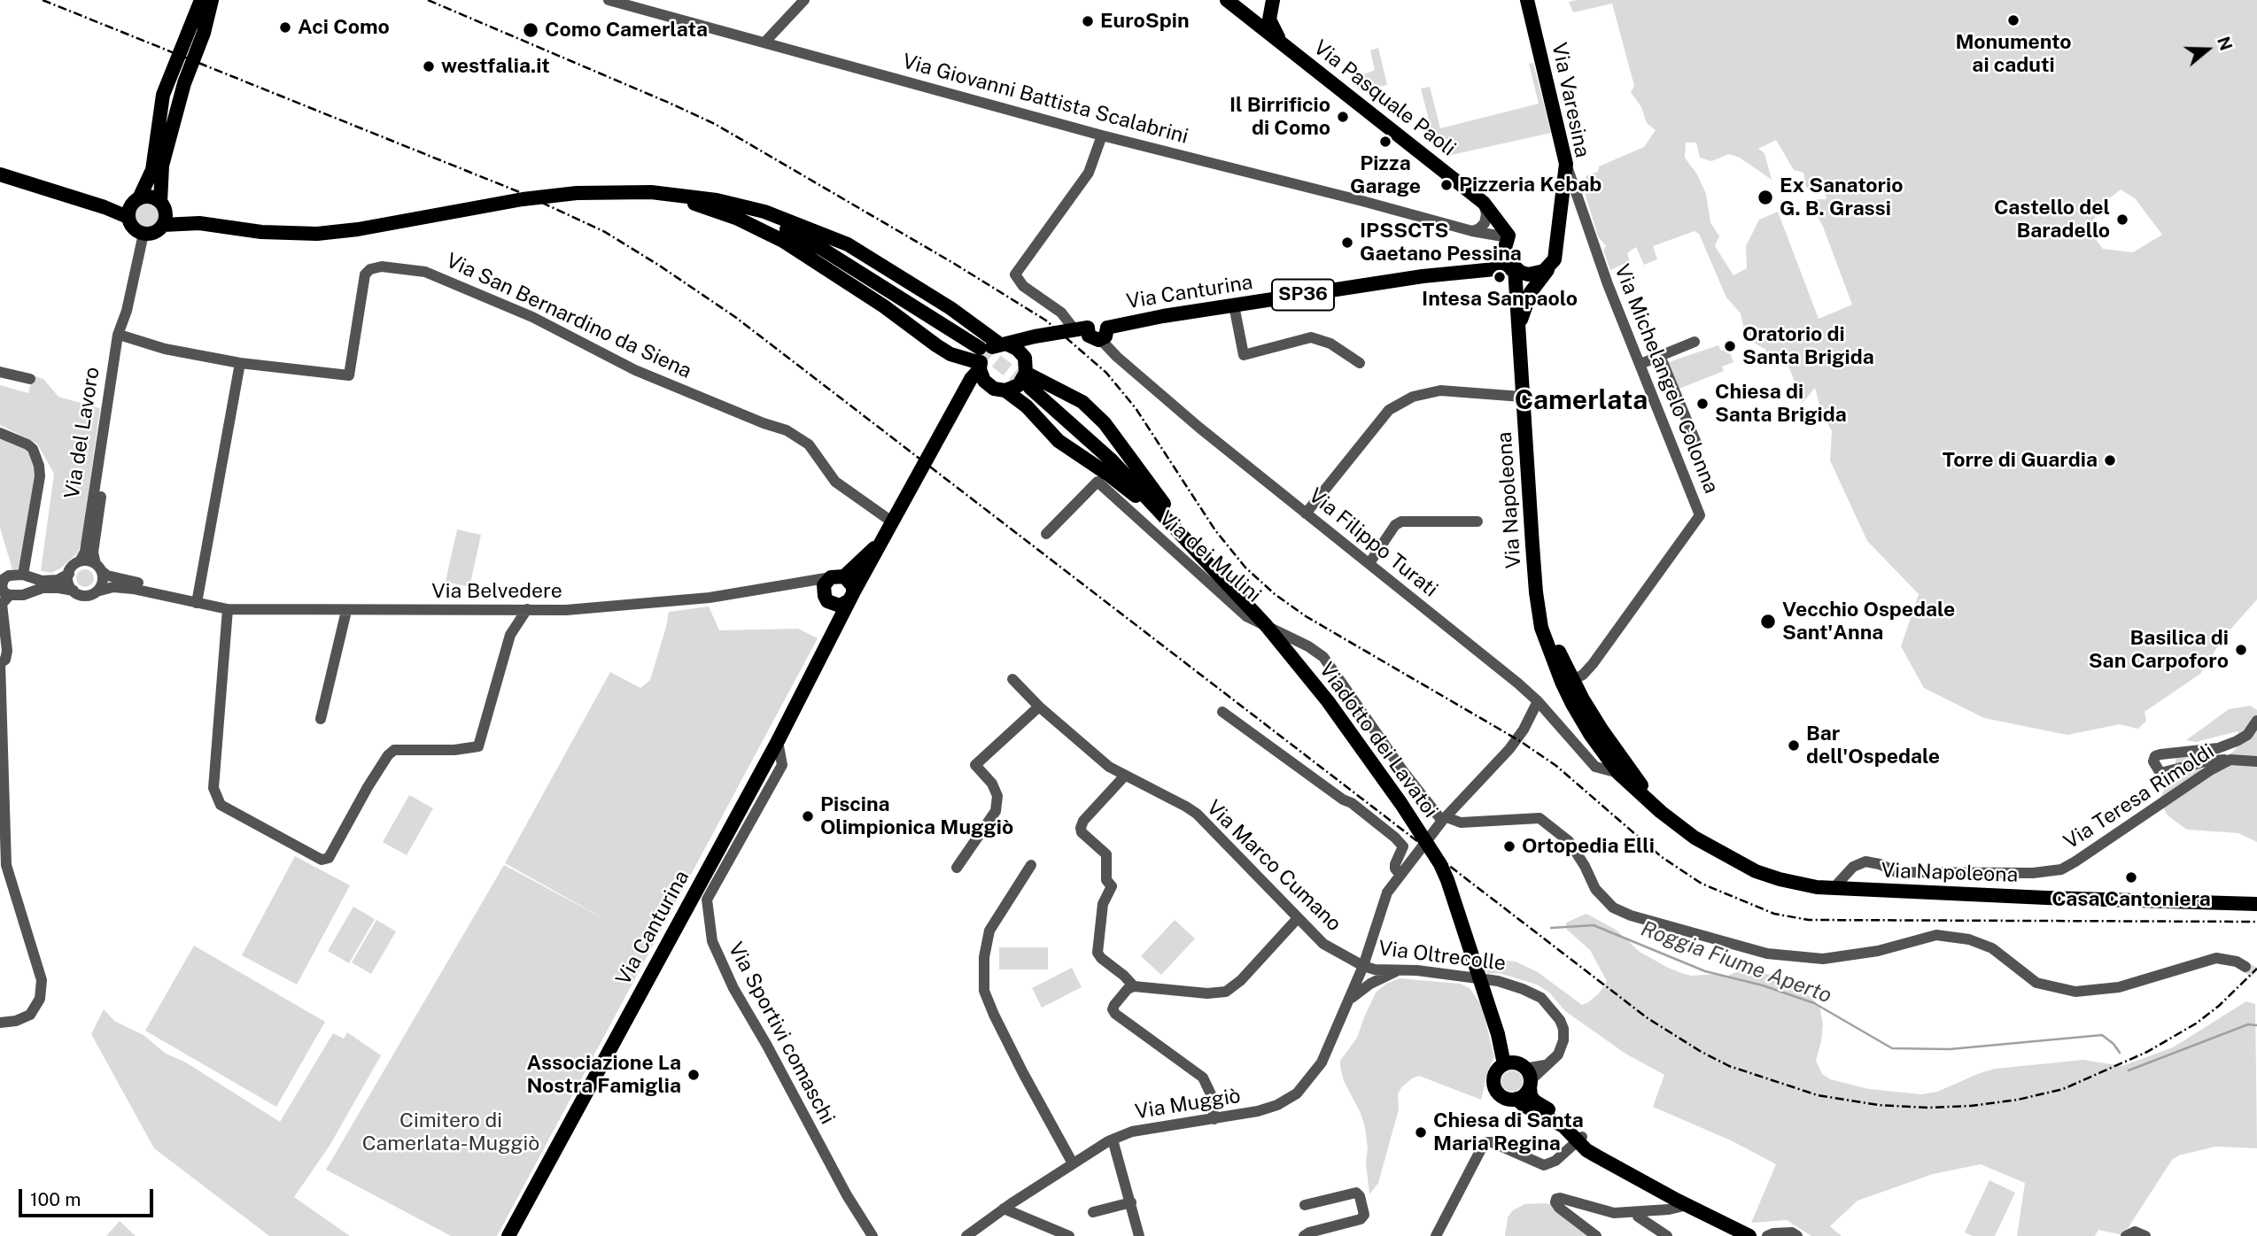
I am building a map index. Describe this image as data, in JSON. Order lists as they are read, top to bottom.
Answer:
{
  "streets": {
    "main road": [
      "Via Pasquale Paoli",
      "Via Varesina",
      "Via Canturina",
      "SP36",
      "Via Napoleona",
      "Viadotto dei Lavatoi"
    ],
    "street": [
      "Via Giovanni Battista Scalabrini",
      "Via San Bernardino da Siena",
      "Via Michelangelo Colonna",
      "Via del Lavoro",
      "Via Filippo Turati",
      "Via dei Mulini",
      "Via Belvedere",
      "Via Teresa Rimoldi",
      "Via Marco Cumano",
      "Via Oltrecolle",
      "Via Sportivi comaschi",
      "Via Muggiò"
    ]
  },
  "crossings": [
    ["Via Pasquale Paoli", "Via Giovanni Battista Scalabrini"],
    ["Via Pasquale Paoli", "Via Napoleona"],
    ["Via Giovanni Battista Scalabrini", "Via Napoleona"],
    ["Via Varesina", "Via Canturina"],
    ["Via Varesina", "Via Michelangelo Colonna"],
    ["Via Varesina", "Via Napoleona"],
    ["Via Canturina", "Via San Bernardino da Siena"],
    ["Via Canturina", "Via Napoleona"],
    ["Via Canturina", "Via Filippo Turati"],
    ["Via Canturina", "Via Belvedere"],
    ["Via Canturina", "Via Sportivi comaschi"],
    ["Via San Bernardino da Siena", "Via del Lavoro"],
    ["Via Michelangelo Colonna", "Via Napoleona"],
    ["Via del Lavoro", "Via Belvedere"],
    ["Via Napoleona", "Via Filippo Turati"],
    ["Via Napoleona", "Via Teresa Rimoldi"],
    ["Via Filippo Turati", "Via Muggiò"],
    ["Via dei Mulini", "Via Muggiò"],
    ["Viadotto dei Lavatoi", "Via Oltrecolle"],
    ["Via Marco Cumano", "Via Oltrecolle"],
    ["Via Marco Cumano", "Via Muggiò"],
    ["Via Oltrecolle", "Via Muggiò"]
  ],
  "districts": ["Camerlata"],
  "water": ["Roggia Fiume Aperto"],
  "parks": ["Cimitero di Camerlata-Muggiò"],
  "places": [
    "Monumento ai caduti",
    "EuroSpin",
    "Aci Como",
    "Como Camerlata",
    "westfalia.it",
    "Il Birrificio di Como",
    "Pizza Garage",
    "Pizzeria Kebab",
    "Ex Sanatorio G. B. Grassi",
    "Castello del Baradello",
    "IPSSCTS Gaetano Pessina",
    "Intesa Sanpaolo",
    "Oratorio di Santa Brigida",
    "Chiesa di Santa Brigida",
    "Torre di Guardia",
    "Vecchio Ospedale Sant'Anna",
    "Basilica di San Carpoforo",
    "Bar dell'Ospedale",
    "Piscina Olimpionica Muggiò",
    "Ortopedia Elli",
    "Casa Cantoniera",
    "Associazione La Nostra Famiglia",
    "Chiesa di Santa Maria Regina"
  ],
  "scale_bar": "100 m",
  "north": "right"
}
